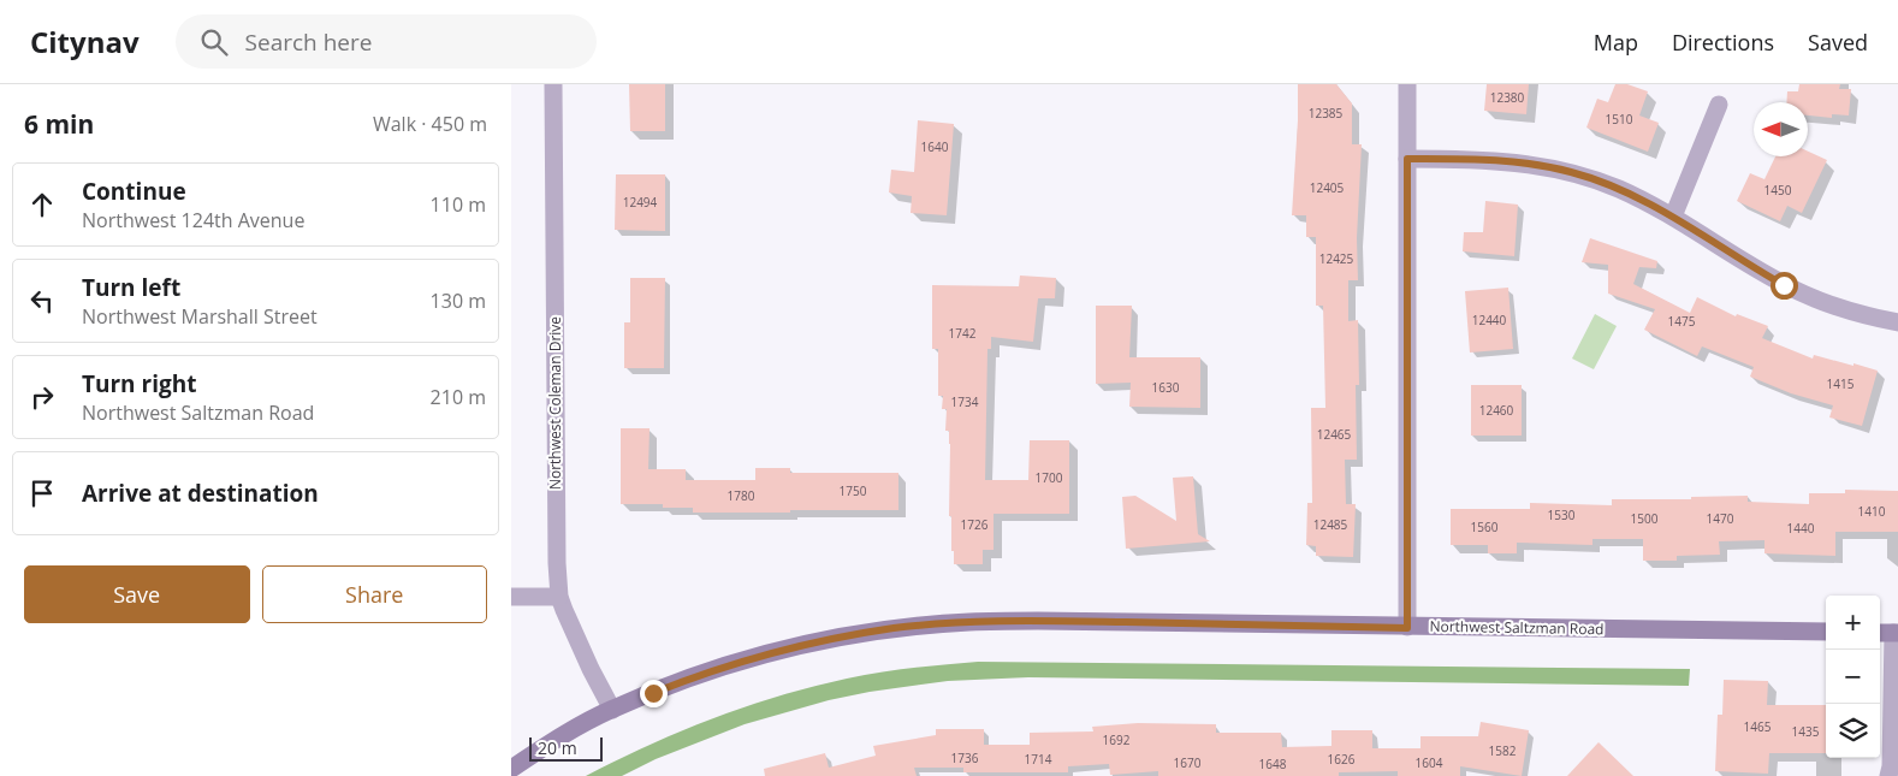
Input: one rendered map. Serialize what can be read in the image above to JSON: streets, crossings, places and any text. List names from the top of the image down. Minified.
{"streets":{"main road":["Northwest Saltzman Road"],"street":["Northwest Coleman Drive"]},"crossings":[["Northwest Coleman Drive","Northwest Saltzman Road"]],"house_numbers":["12380","12385","1510","1640","12405","1450","12494","12425","12440","1475","1742","1415","1630","1734","12460","12465","1700","1750","1780","1410","1530","1500","1470","1726","12485","1560","1440","1465","1435","1692","1582","1736","1714","1626","1670","1604","1648"],"scale_bar":"20 m","north":"left","page":{"header":"Citynav","search":"Search here","nav":["Map","Directions","Saved"],"heading":["6 min","Walk · 450 m"],"list":[["Continue","Northwest 124th Avenue","110 m"],["Turn left","Northwest Marshall Street","130 m"],["Turn right","Northwest Saltzman Road","210 m"],"Arrive at destination"],"buttons":["Save","Share"],"map_buttons":["+","−"],"scale":"20 m"}}
